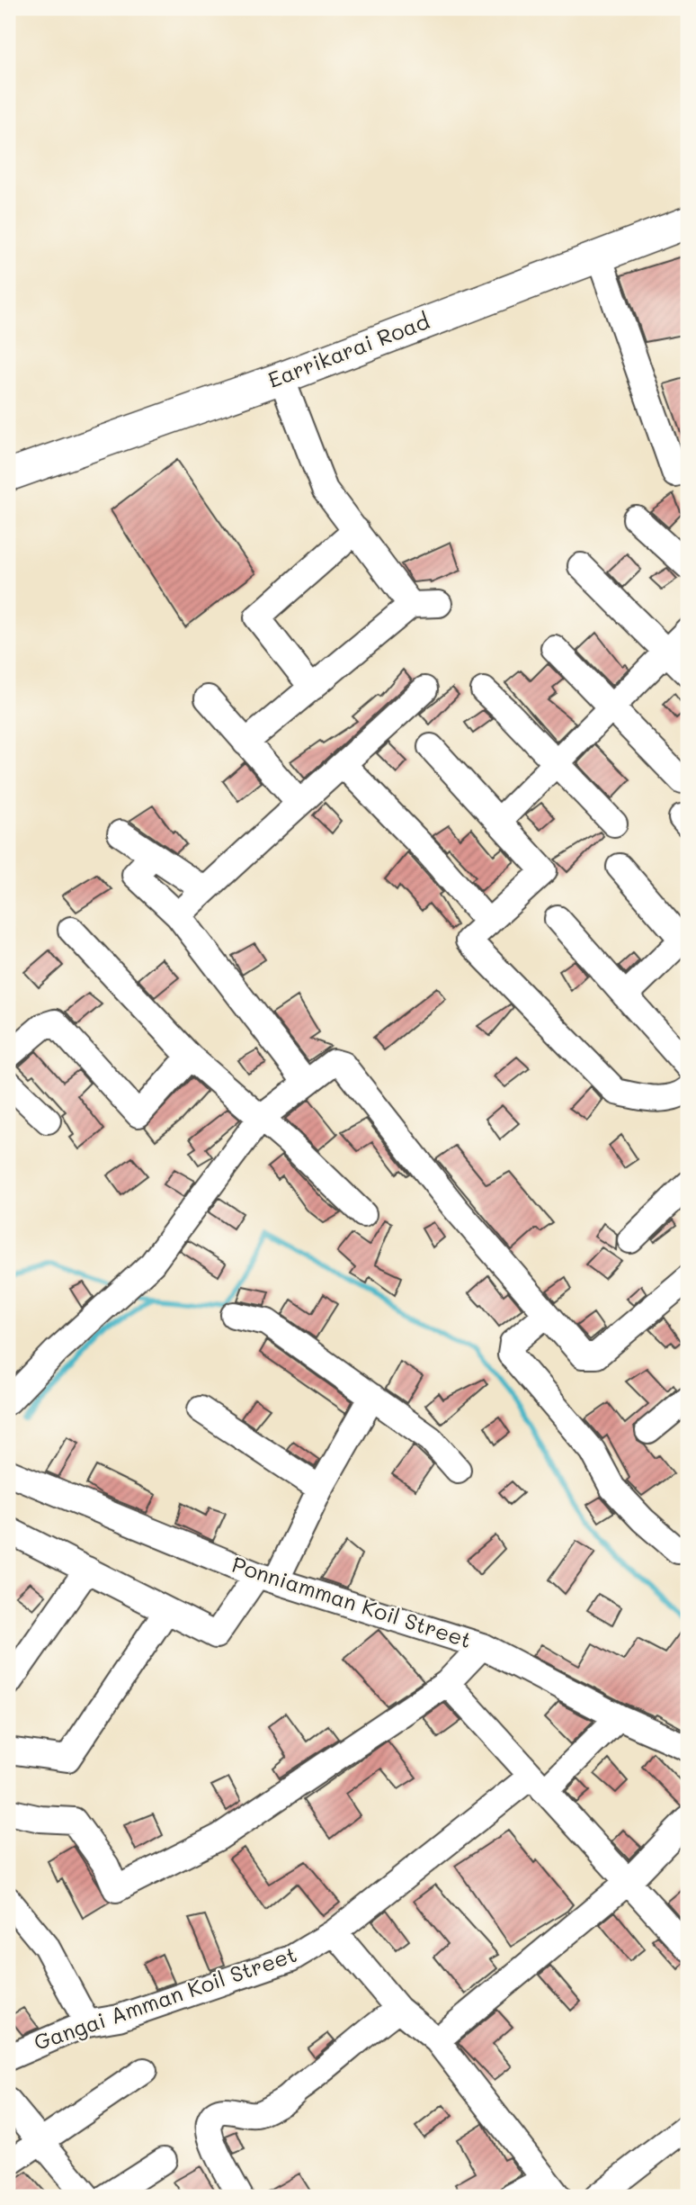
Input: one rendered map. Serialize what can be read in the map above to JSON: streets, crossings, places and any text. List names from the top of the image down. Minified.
{"streets":{"main road":["Earrikarai Road"],"street":["Ponniamman Koil Street","Gangai Amman Koil Street"]},"crossings":[["Ponniamman Koil Street","Gangai Amman Koil Street"]]}
